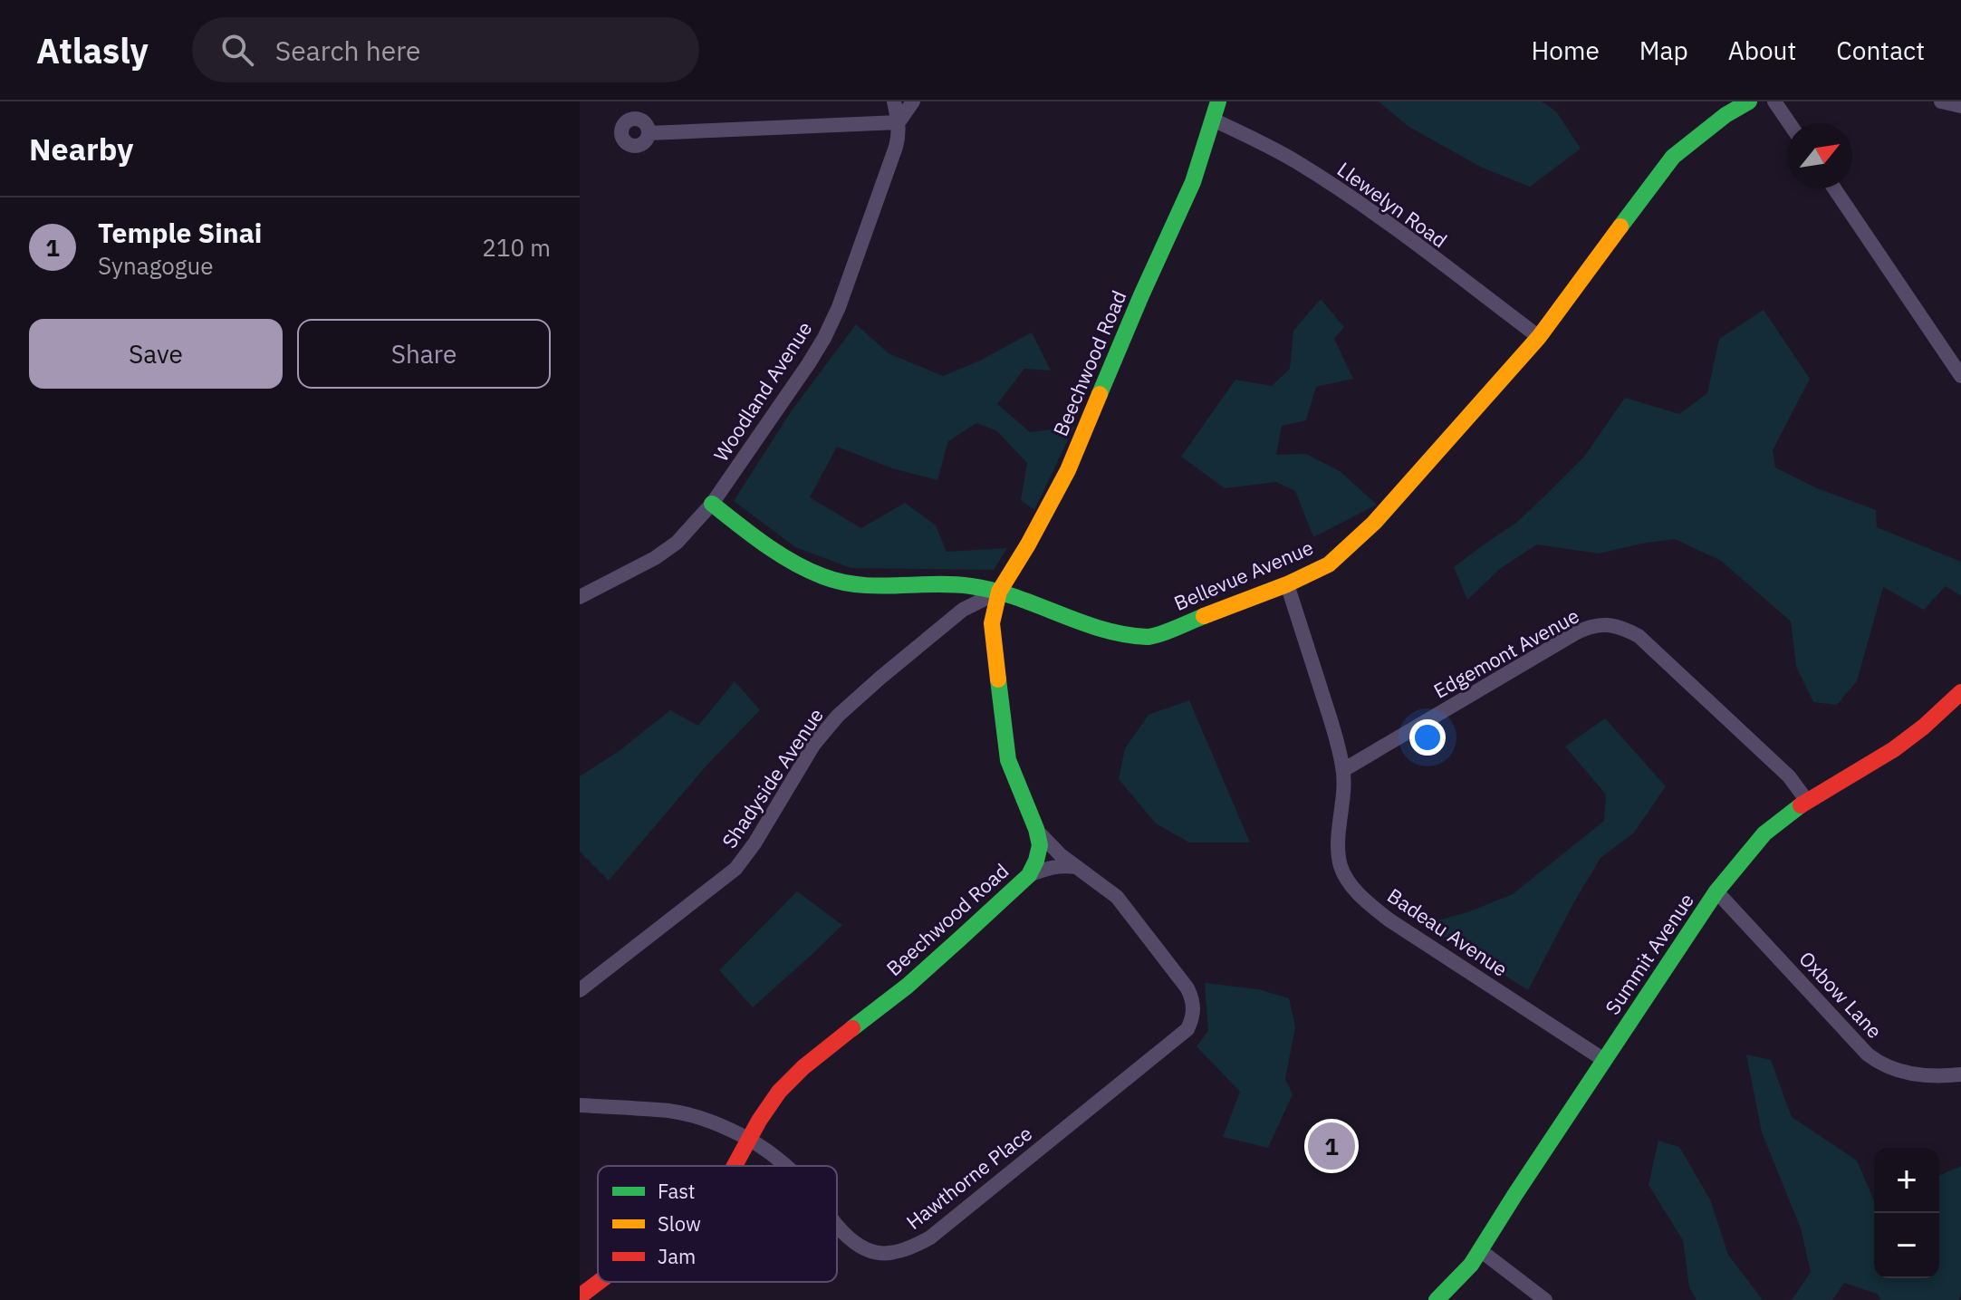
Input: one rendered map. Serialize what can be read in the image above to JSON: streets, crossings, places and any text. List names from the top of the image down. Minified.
{"streets":{"street":["Llewelyn Road","Beechwood Road","Woodland Avenue","Bellevue Avenue","Edgemont Avenue","Shadyside Avenue","Badeau Avenue","Summit Avenue","Oxbow Lane","Hawthorne Place"]},"crossings":[["Llewelyn Road","Beechwood Road"],["Llewelyn Road","Bellevue Avenue"],["Beechwood Road","Bellevue Avenue"],["Beechwood Road","Shadyside Avenue"],["Beechwood Road","Hawthorne Place"],["Woodland Avenue","Bellevue Avenue"],["Bellevue Avenue","Shadyside Avenue"],["Bellevue Avenue","Badeau Avenue"],["Edgemont Avenue","Badeau Avenue"],["Edgemont Avenue","Summit Avenue"],["Badeau Avenue","Summit Avenue"],["Summit Avenue","Oxbow Lane"]],"legend":["Fast","Slow","Jam"],"north":"top right","page":{"header":"Atlasly","search":"Search here","nav":["Home","Map","About","Contact"],"heading":"Nearby","list":[{"mark":"1","name":"Temple Sinai","note":"Synagogue","value":"210 m"}],"buttons":["Save","Share"],"pins":"1","map_buttons":["+","−"]}}
